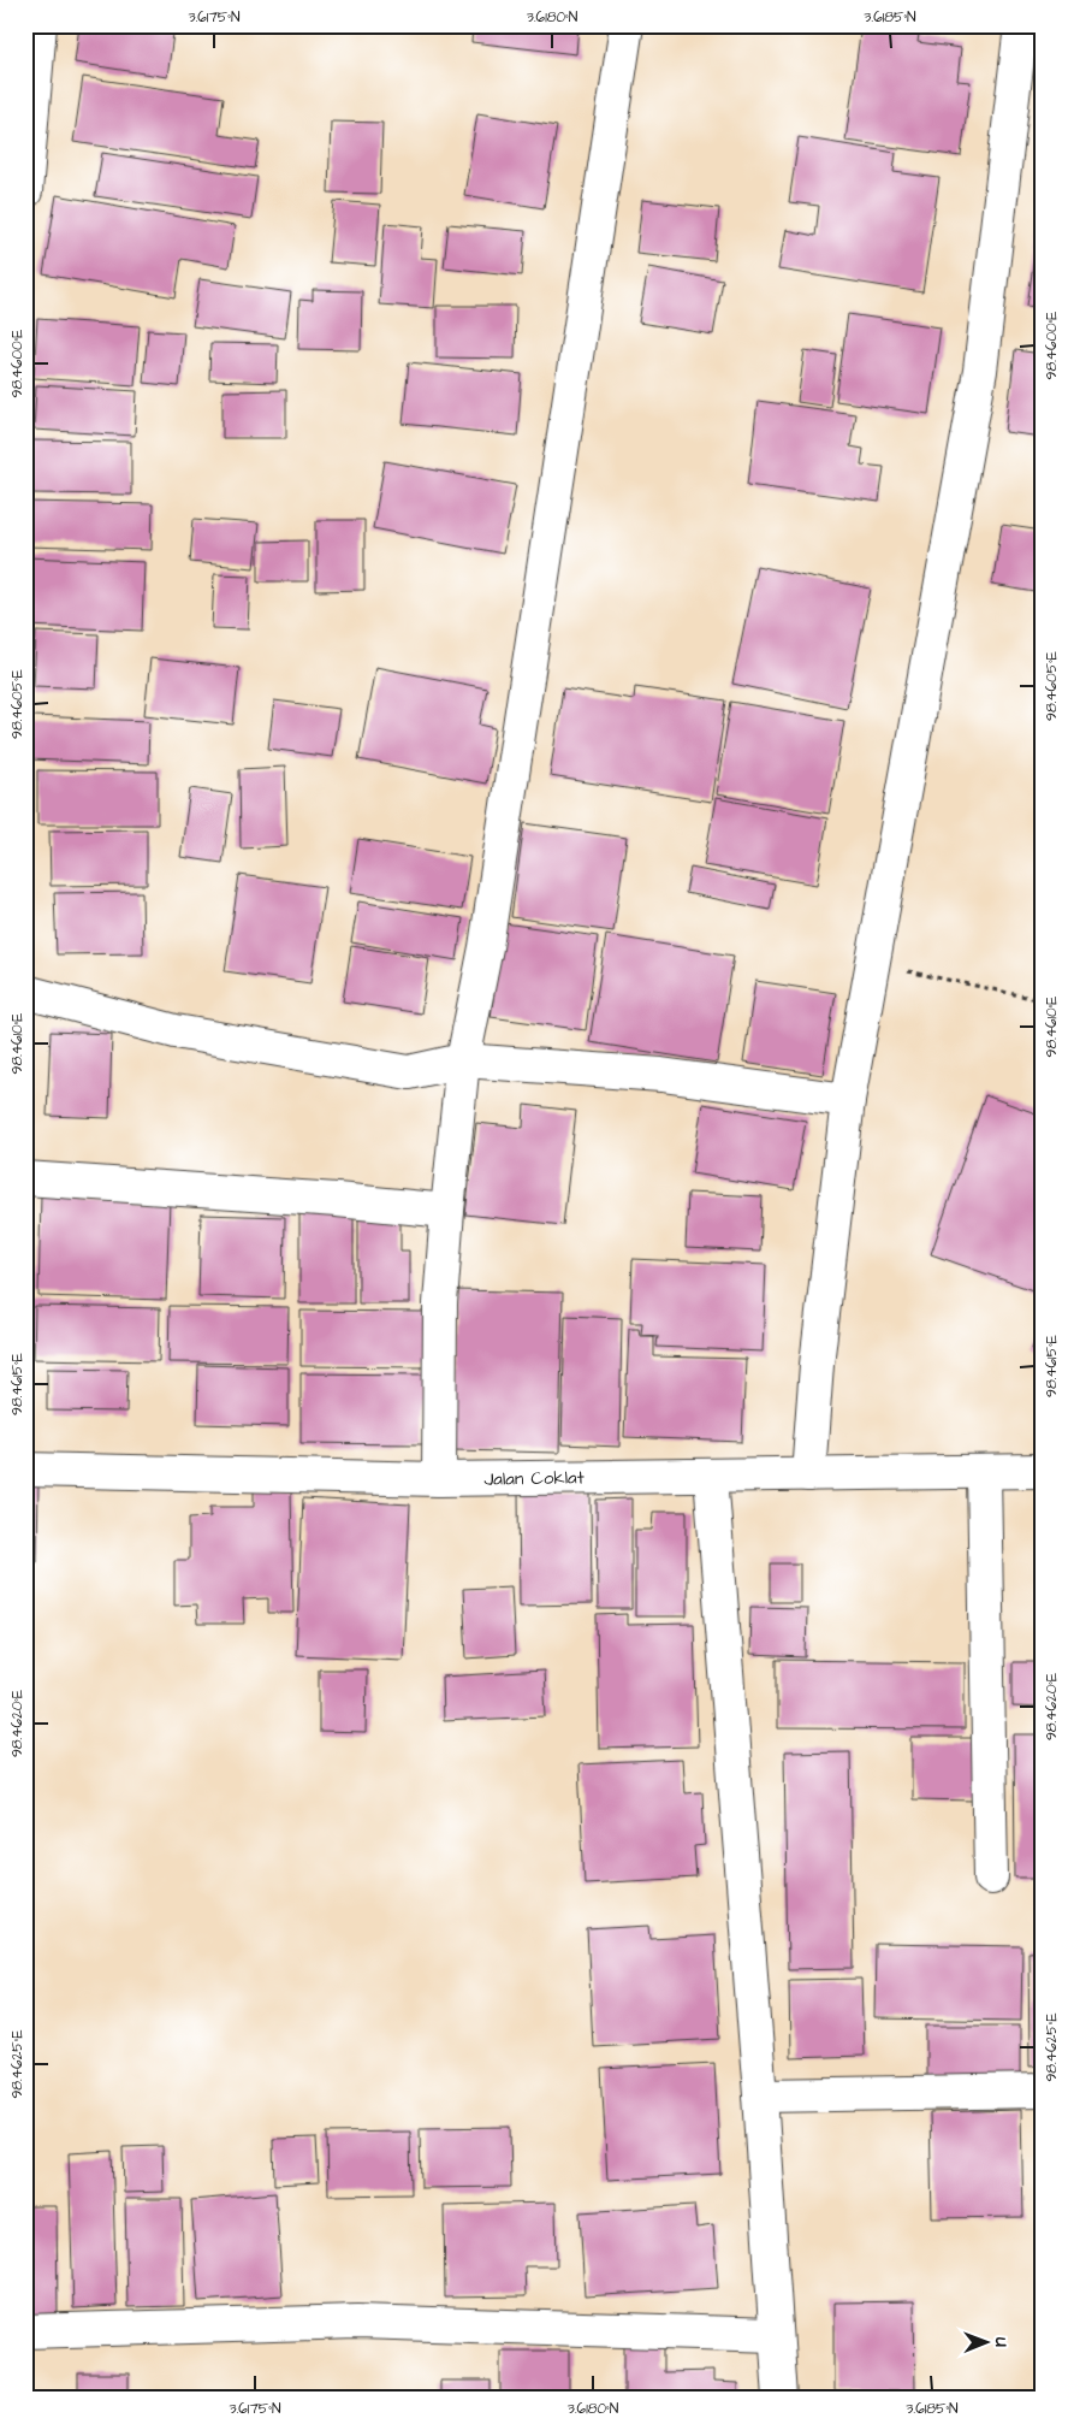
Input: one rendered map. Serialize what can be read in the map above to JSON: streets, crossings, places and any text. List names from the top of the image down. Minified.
{"streets":{"street":["Jalan Coklat"]},"north":"right","coordinates":["3.6175°N","3.6180°N","3.6185°N","98.4600°E","98.4605°E","98.4610°E","98.4615°E","98.4620°E","98.4625°E"]}
